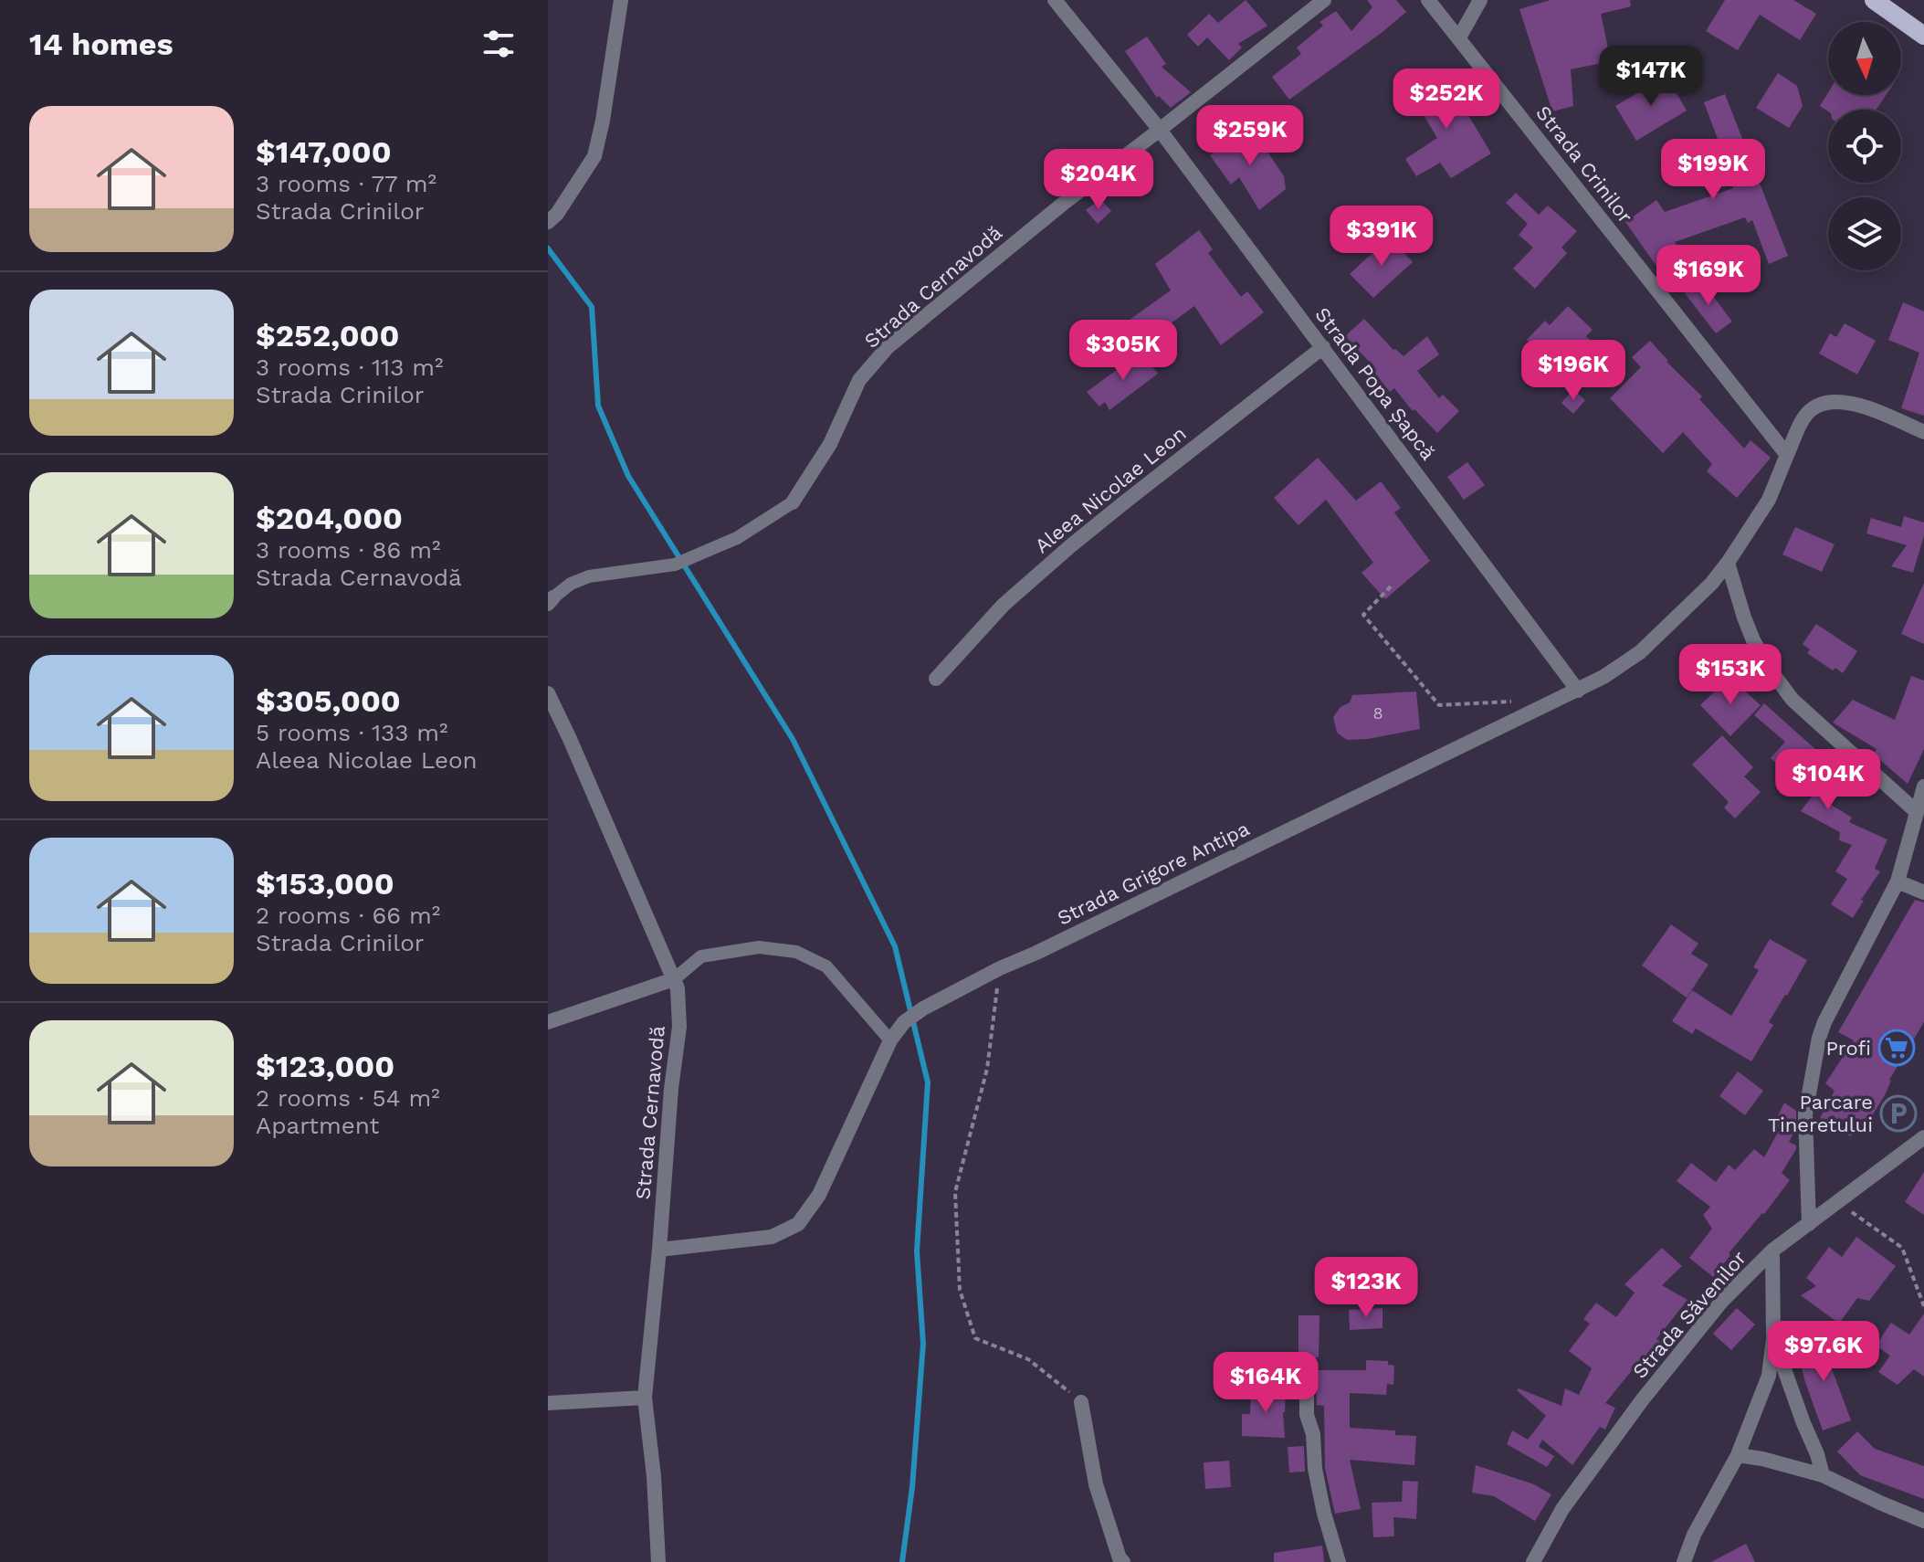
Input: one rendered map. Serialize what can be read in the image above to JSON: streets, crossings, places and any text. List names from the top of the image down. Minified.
{"streets":{"street":["Strada Crinilor","Strada Cernavodă","Strada Popa Șapcă","Aleea Nicolae Leon","Strada Grigore Antipa","Strada Săvenilor"]},"crossings":[["Strada Cernavodă","Strada Popa Șapcă"],["Strada Cernavodă","Strada Grigore Antipa"],["Strada Popa Șapcă","Aleea Nicolae Leon"],["Strada Popa Șapcă","Strada Grigore Antipa"]],"places":{"supermarket":["Profi"],"parking":["Parcare Tineretului"]},"house_numbers":["8"],"north":"bottom","page":{"heading":"14 homes","price":["$147K","$252K","$259K","$199K","$204K","$391K","$169K","$305K","$196K","$153K","$104K","$123K","$97.6K","$164K"],"list":[{"name":"$147,000","note":"3 rooms · 77 m² · Strada Crinilor"},{"name":"$252,000","note":"3 rooms · 113 m² · Strada Crinilor"},{"name":"$204,000","note":"3 rooms · 86 m² · Strada Cernavodă"},{"name":"$305,000","note":"5 rooms · 133 m² · Aleea Nicolae Leon"},{"name":"$153,000","note":"2 rooms · 66 m² · Strada Crinilor"},{"name":"$123,000","note":"2 rooms · 54 m² · Apartment"}]}}
